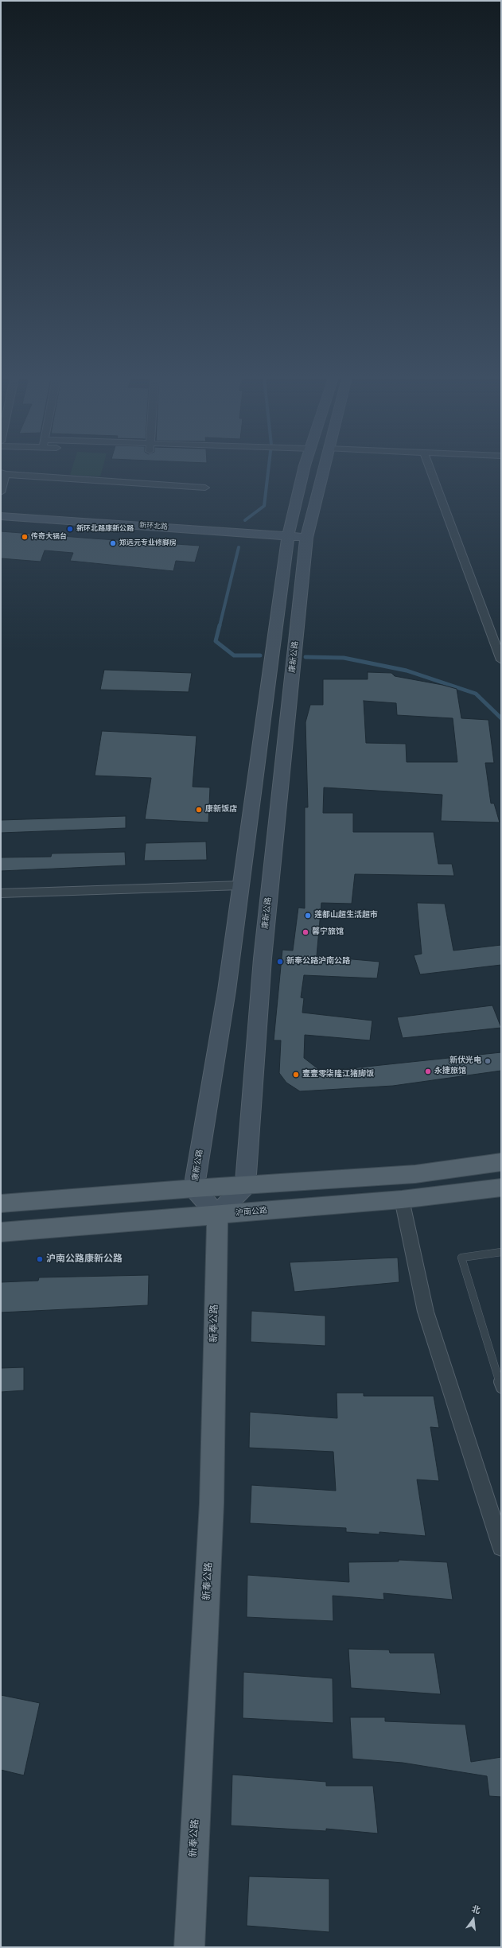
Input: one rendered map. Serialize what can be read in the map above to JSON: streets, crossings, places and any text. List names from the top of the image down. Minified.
{"streets":{"main road":["新环北路","康新公路","沪南公路","新奉公路"]},"crossings":[["新环北路","康新公路"],["康新公路","沪南公路"],["康新公路","新奉公路"],["沪南公路","新奉公路"]],"places":["新环北路康新公路","传奇大锅台","郑远元专业修脚房","康新饭店","莲都山超生活超市","馨宁旅馆","新奉公路沪南公路","新伏光电","永捷旅馆","壹壹零柒隆江猪脚饭","沪南公路康新公路"],"north":"top"}
